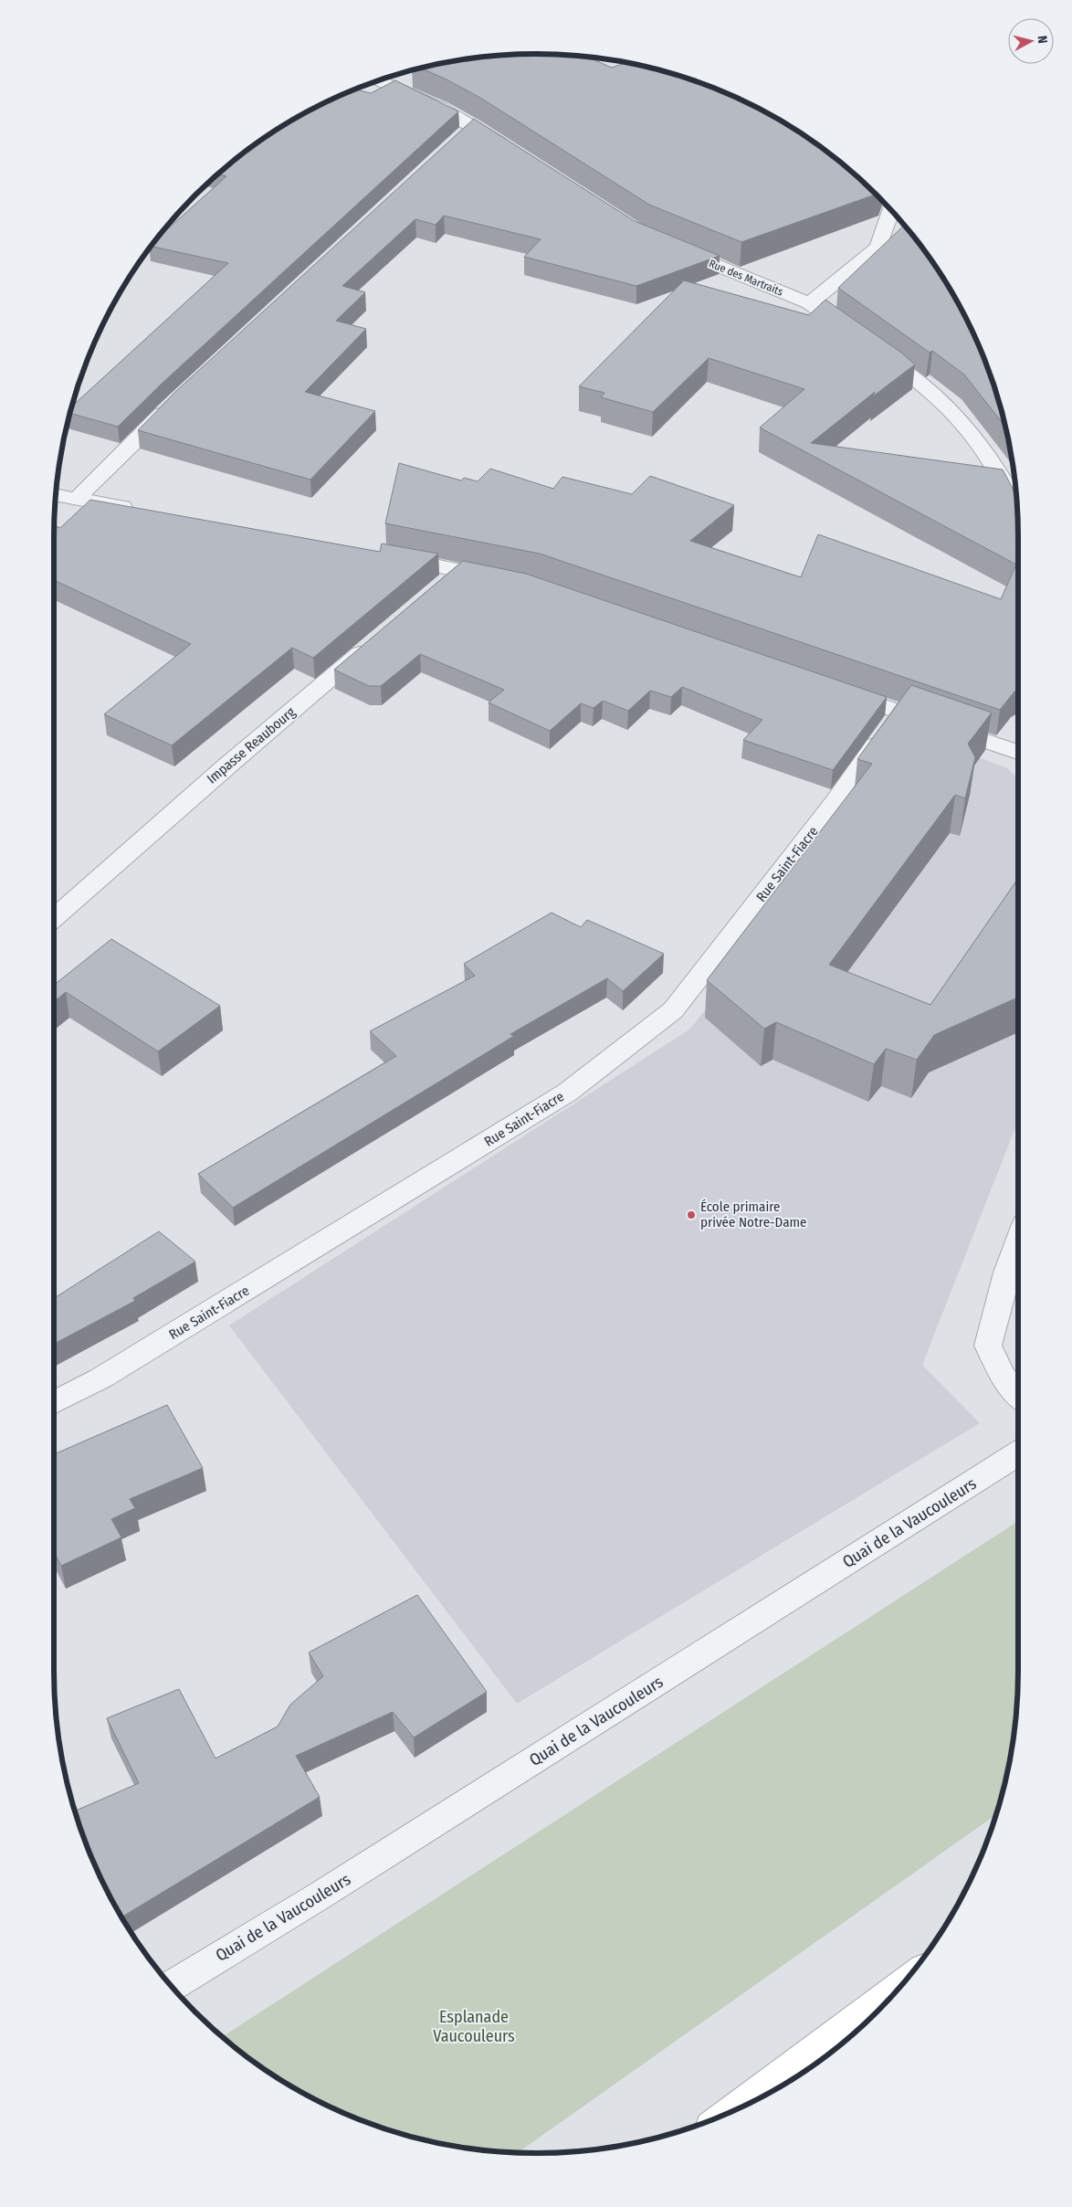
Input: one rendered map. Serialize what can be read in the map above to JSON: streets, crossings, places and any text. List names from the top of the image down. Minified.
{"streets":{"street":["Rue des Martraits","Impasse Reaubourg","Rue Saint-Fiacre","Quai de la Vaucouleurs"]},"parks":["Esplanade Vaucouleurs"],"places":["École primaire privée Notre-Dame"],"north":"right"}
